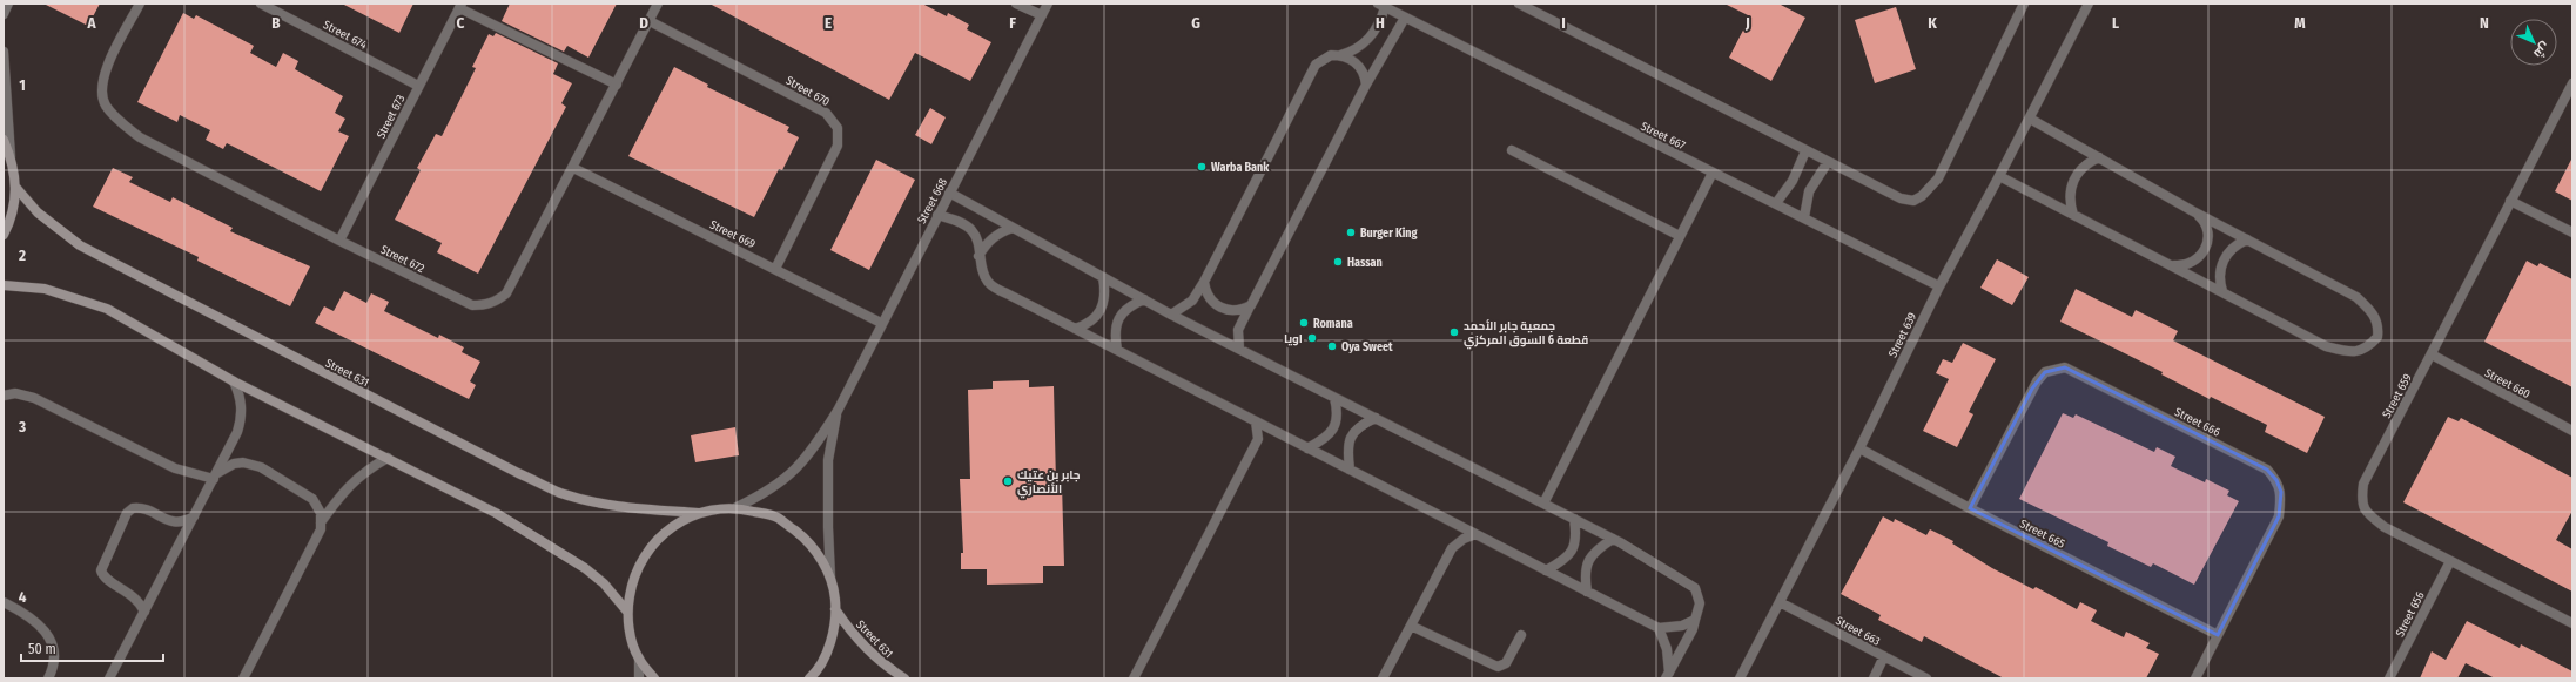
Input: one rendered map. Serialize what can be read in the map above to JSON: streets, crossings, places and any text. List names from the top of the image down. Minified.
{"streets":{"main road":["Street 631"],"street":["Street 674","Street 670","Street 673","Street 667","Street 668","Street 669","Street 672","Street 639","Street 660","Street 659","Street 666","Street 665","Street 656","Street 663"]},"crossings":[["Street 674","Street 673"],["Street 670","Street 669"],["Street 670","Street 672"],["Street 673","Street 672"],["Street 667","Street 639"],["Street 668","Street 669"],["Street 669","Street 672"],["Street 639","Street 665"],["Street 639","Street 663"],["Street 660","Street 659"],["Street 659","Street 656"],["Street 666","Street 665"]],"places":["Warba Bank","Burger King","Hassan","Romana","جمعية جابر الأحمد قطعة 6 السوق المركزي","اويا","Oya Sweet","جابر بن عتيك الأنصاري"],"scale_bar":"50 m","north":"bottom right","grid":{"columns":["A","B","C","D","E","F","G","H","I","J","K","L","M","N"],"rows":["1","2","3","4"]}}
